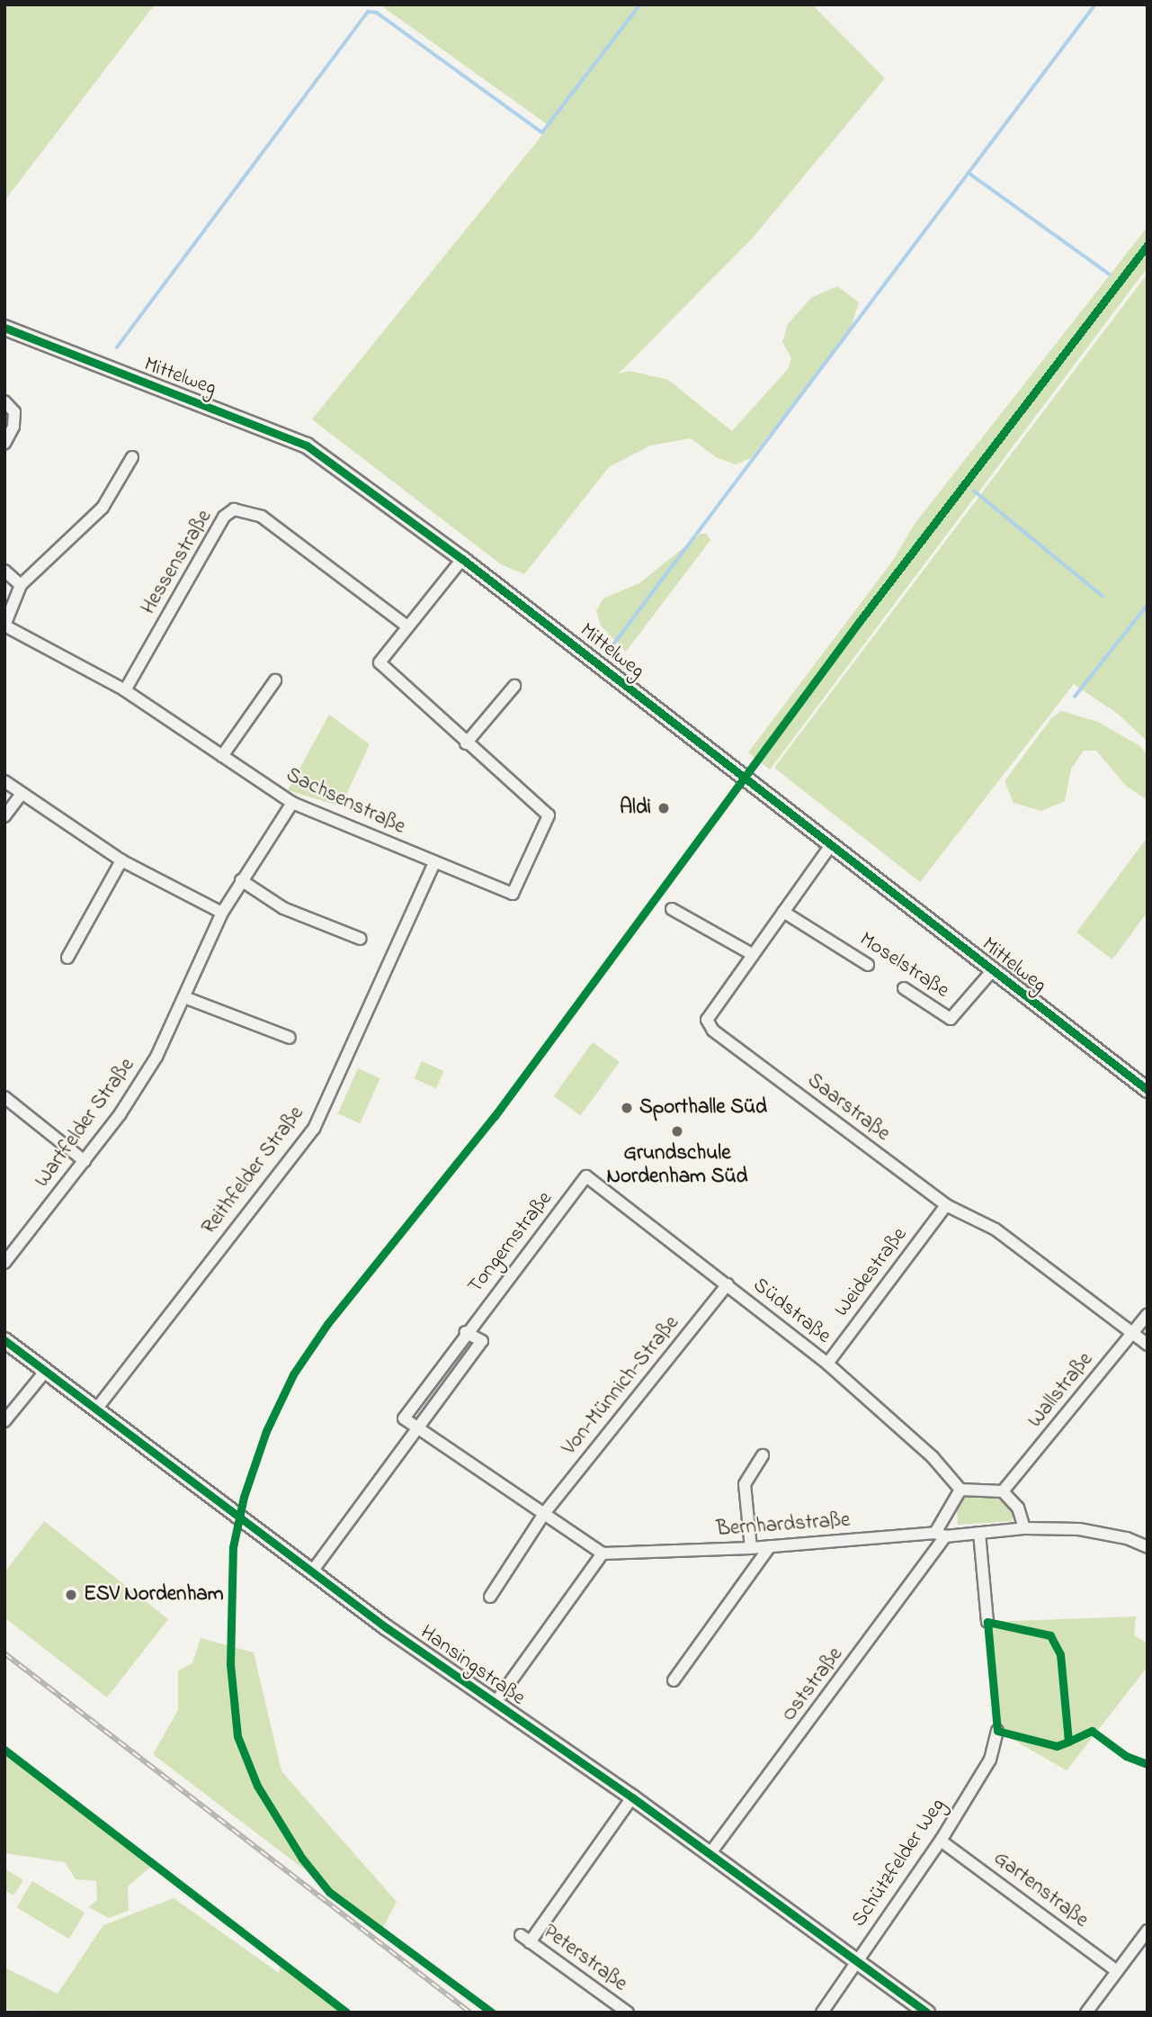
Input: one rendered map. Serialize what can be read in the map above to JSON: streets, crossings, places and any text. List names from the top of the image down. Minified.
{"streets":{"street":["Mittelweg","Hessenstraße","Sachsenstraße","Moselstraße","Saarstraße","Wartfelder Straße","Reithfelder Straße","Tongernstraße","Weidestraße","Südstraße","Von-Münnich-Straße","Wallstraße","Bernhardstraße","Hansingstraße","Oststraße","Schützfelder Weg","Gartenstraße","Peterstraße"]},"crossings":[["Mittelweg","Sachsenstraße"],["Mittelweg","Moselstraße"],["Mittelweg","Saarstraße"],["Hessenstraße","Sachsenstraße"],["Sachsenstraße","Wartfelder Straße"],["Sachsenstraße","Reithfelder Straße"],["Moselstraße","Saarstraße"],["Saarstraße","Weidestraße"],["Saarstraße","Wallstraße"],["Reithfelder Straße","Hansingstraße"],["Tongernstraße","Südstraße"],["Weidestraße","Südstraße"],["Südstraße","Von-Münnich-Straße"],["Südstraße","Oststraße"],["Bernhardstraße","Oststraße"],["Hansingstraße","Oststraße"],["Hansingstraße","Schützfelder Weg"],["Hansingstraße","Peterstraße"],["Schützfelder Weg","Gartenstraße"]],"places":["Aldi","Sporthalle Süd","Grundschule Nordenham Süd","ESV Nordenham"]}
